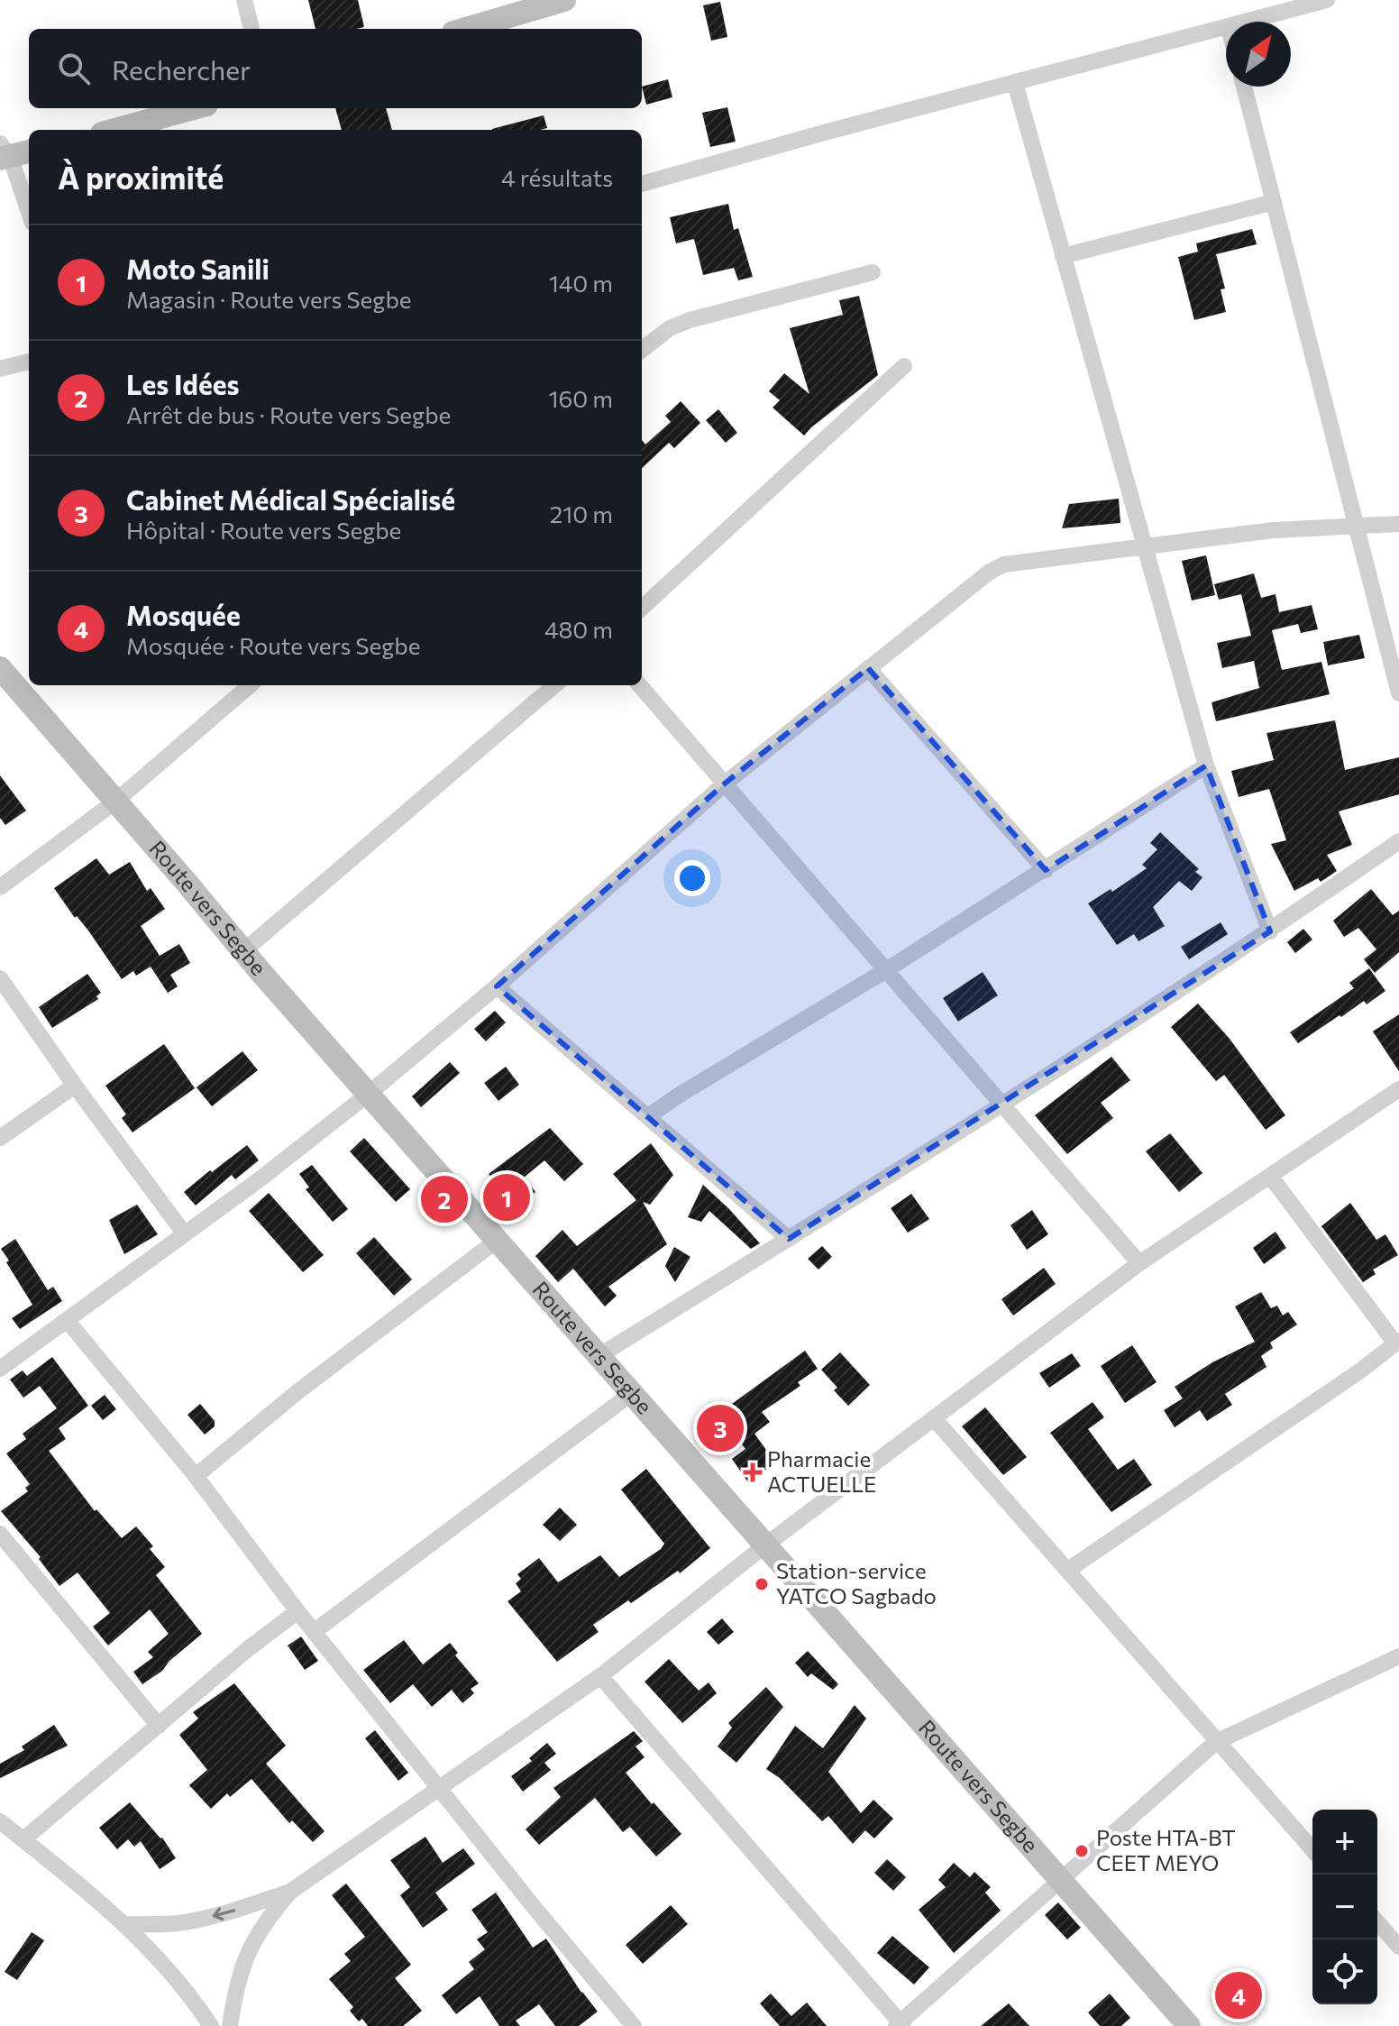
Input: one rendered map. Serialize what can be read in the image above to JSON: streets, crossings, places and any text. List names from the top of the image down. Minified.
{"streets":{"main road":["Route vers Segbe"]},"places":{"health":["Pharmacie ACTUELLE"],"other":["Station-service YATCO Sagbado","Poste HTA-BT CEET MEYO"]},"north":"top right","page":{"search":"Rechercher","heading":["À proximité","4 résultats"],"list":[{"mark":"1","name":"Moto Sanili","note":"Magasin · Route vers Segbe","value":"140 m"},{"mark":"2","name":"Les Idées","note":"Arrêt de bus · Route vers Segbe","value":"160 m"},{"mark":"3","name":"Cabinet Médical Spécialisé","note":"Hôpital · Route vers Segbe","value":"210 m"},{"mark":"4","name":"Mosquée","note":"Mosquée · Route vers Segbe","value":"480 m"}],"pins":["1","2","3","4"],"map_buttons":["+","−"]}}
